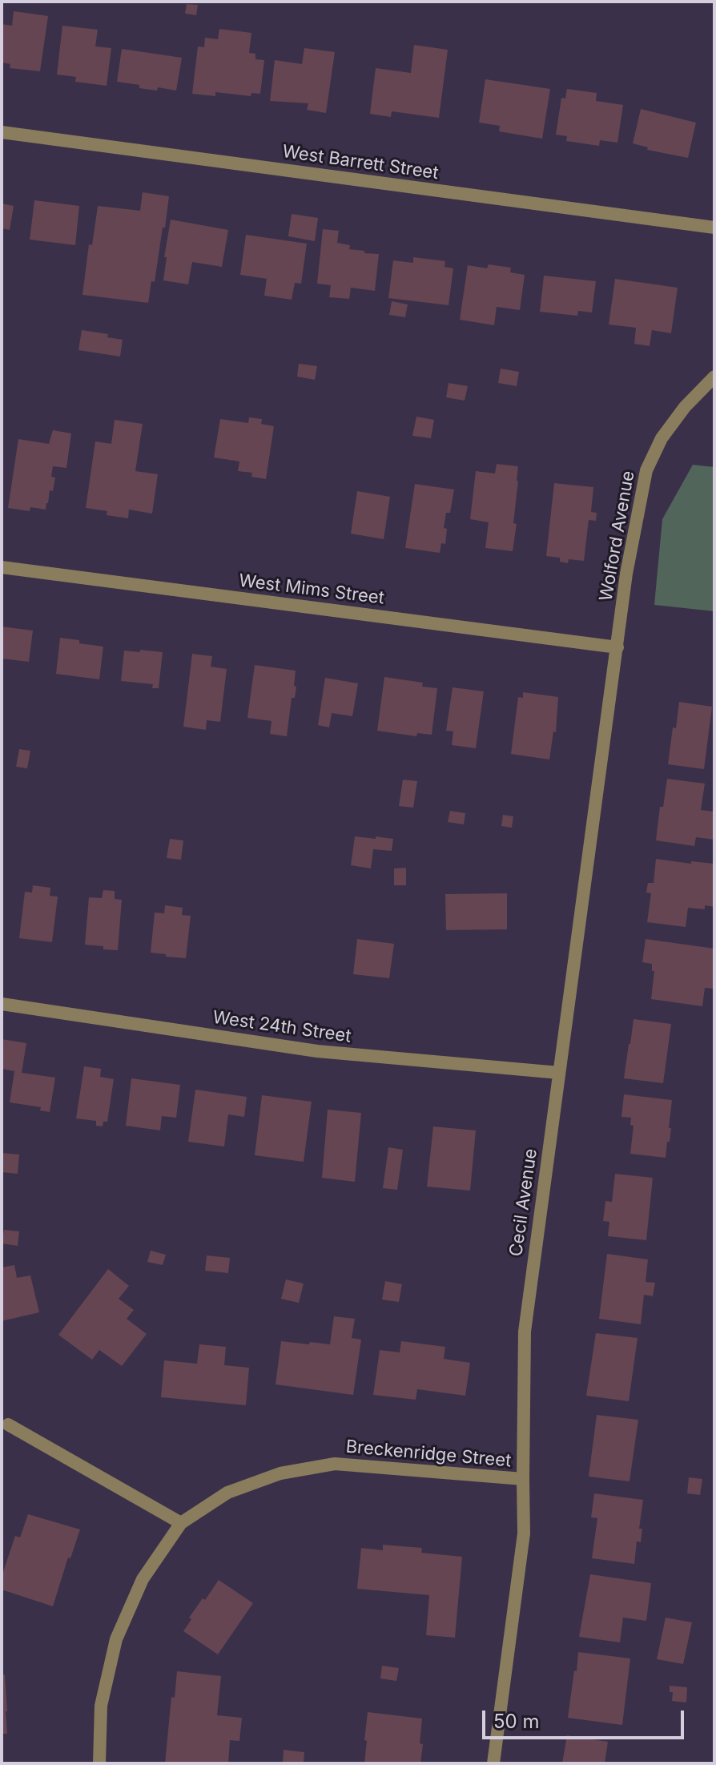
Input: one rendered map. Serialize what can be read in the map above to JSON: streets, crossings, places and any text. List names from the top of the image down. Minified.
{"streets":{"street":["West Barrett Street","Wolford Avenue","West Mims Street","West 24th Street","Cecil Avenue","Breckenridge Street"]},"crossings":[["Wolford Avenue","West Mims Street"],["Wolford Avenue","Cecil Avenue"],["West Mims Street","Cecil Avenue"],["West 24th Street","Cecil Avenue"],["Cecil Avenue","Breckenridge Street"]],"scale_bar":"50 m"}
